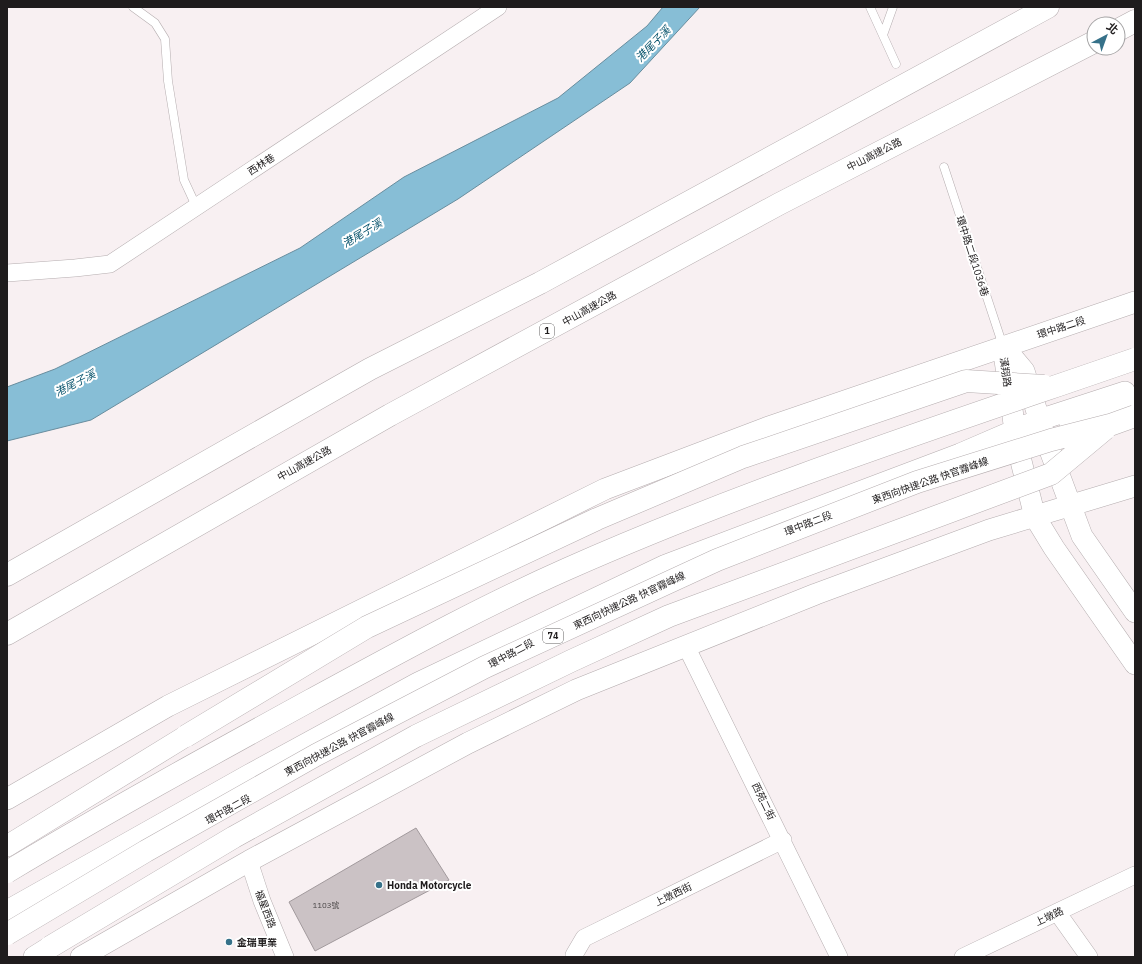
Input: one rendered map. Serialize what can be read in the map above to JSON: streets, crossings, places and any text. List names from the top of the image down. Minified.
{"streets":{"highway":["中山高速公路","1","東西向快速公路 快官霧峰線","74"],"street":["西林巷","環中路二段","漢翔路","西苑二街","上墩西街","福星西路","上墩路"],"lane":["環中路二段1036巷"]},"crossings":[["環中路二段1036巷","環中路二段"],["環中路二段1036巷","漢翔路"],["環中路二段","漢翔路"],["環中路二段","東西向快速公路 快官霧峰線"],["西苑二街","上墩西街"]],"water":["港尾子溪"],"places":["Honda Motorcycle","金瑞車業"],"house_numbers":["1103號"],"north":"top right"}
